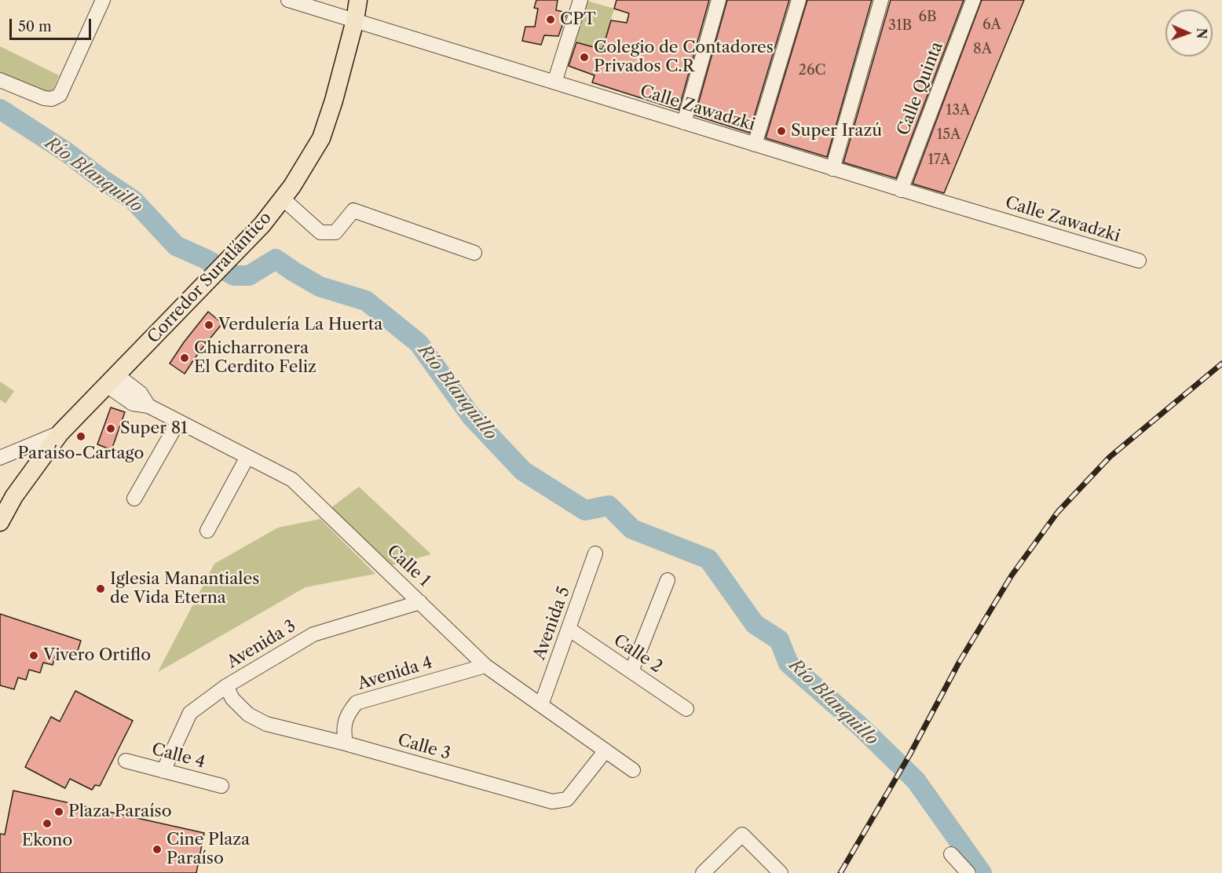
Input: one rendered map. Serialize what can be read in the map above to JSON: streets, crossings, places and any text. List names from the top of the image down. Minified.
{"streets":{"main road":["Corredor Suratlántico"],"street":["Calle Quinta","Calle Zawadzki","Calle 1","Avenida 5","Avenida 3","Calle 2","Avenida 4","Calle 3","Calle 4"]},"crossings":[["Calle Quinta","Calle Zawadzki"],["Calle Zawadzki","Corredor Suratlántico"],["Corredor Suratlántico","Calle 1"],["Calle 1","Avenida 5"],["Calle 1","Avenida 3"],["Calle 1","Avenida 4"],["Calle 1","Calle 3"],["Avenida 5","Calle 2"],["Avenida 3","Calle 3"],["Avenida 3","Calle 4"],["Avenida 4","Calle 3"]],"water":["Río Blanquillo"],"places":["CPT","Colegio de Contadores Privados C.R","Super Irazú","Verdulería La Huerta","Chicharronera El Cerdito Feliz","Super 81","Paraíso-Cartago","Iglesia Manantiales de Vida Eterna","Vivero Ortiflo","Plaza Paraíso","Ekono","Cine Plaza Paraíso"],"house_numbers":["6B","6A","31B","8A","26C","13A","15A","17A"],"scale_bar":"50 m","north":"right"}
